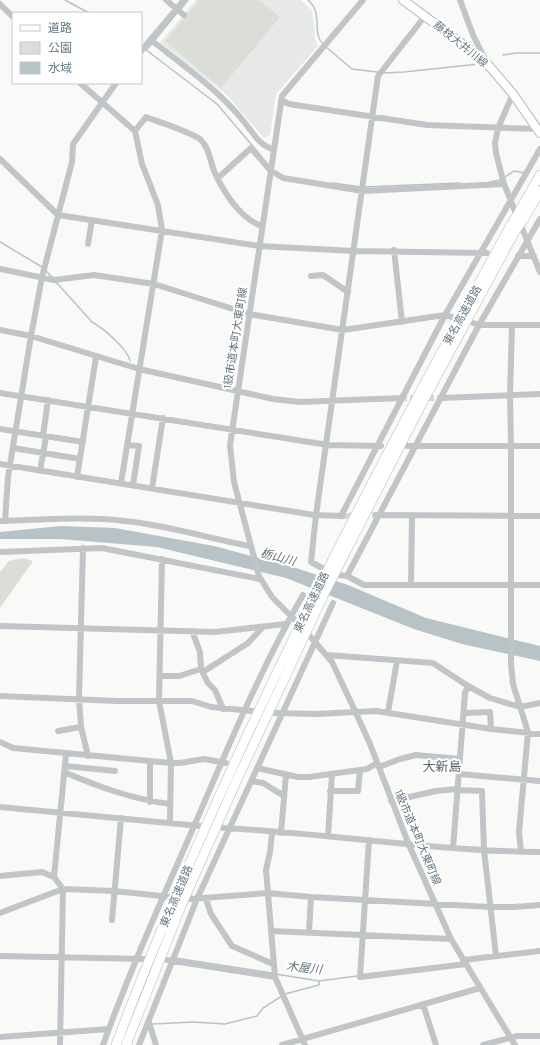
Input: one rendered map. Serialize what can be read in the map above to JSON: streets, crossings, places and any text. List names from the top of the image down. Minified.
{"streets":{"highway":["東名高速道路"],"main road":["藤枝大井川線"],"street":["1級市道本町大東町線"]},"districts":["大新島"],"water":["栃山川","木屋川"],"legend":["道路","公園","水域"]}
